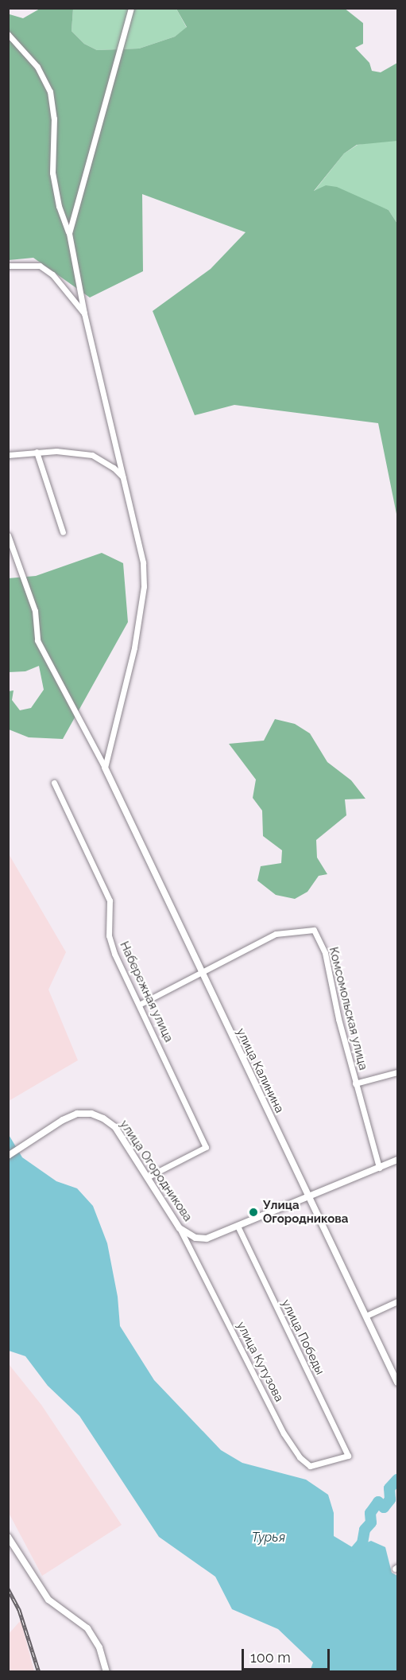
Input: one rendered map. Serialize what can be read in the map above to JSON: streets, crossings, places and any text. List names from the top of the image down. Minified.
{"streets":{"street":["Набережная улица","Комсомольская улица","улица Калинина","улица Огородникова","улица Победы","улица Кутузова"]},"crossings":[["Набережная улица","Комсомольская улица"],["Набережная улица","улица Огородникова"],["Комсомольская улица","улица Калинина"],["Комсомольская улица","улица Огородникова"],["улица Калинина","улица Огородникова"],["улица Огородникова","улица Победы"],["улица Огородникова","улица Кутузова"],["улица Победы","улица Кутузова"]],"water":["Турья"],"places":["Улица Огородникова"],"scale_bar":"100 m"}
